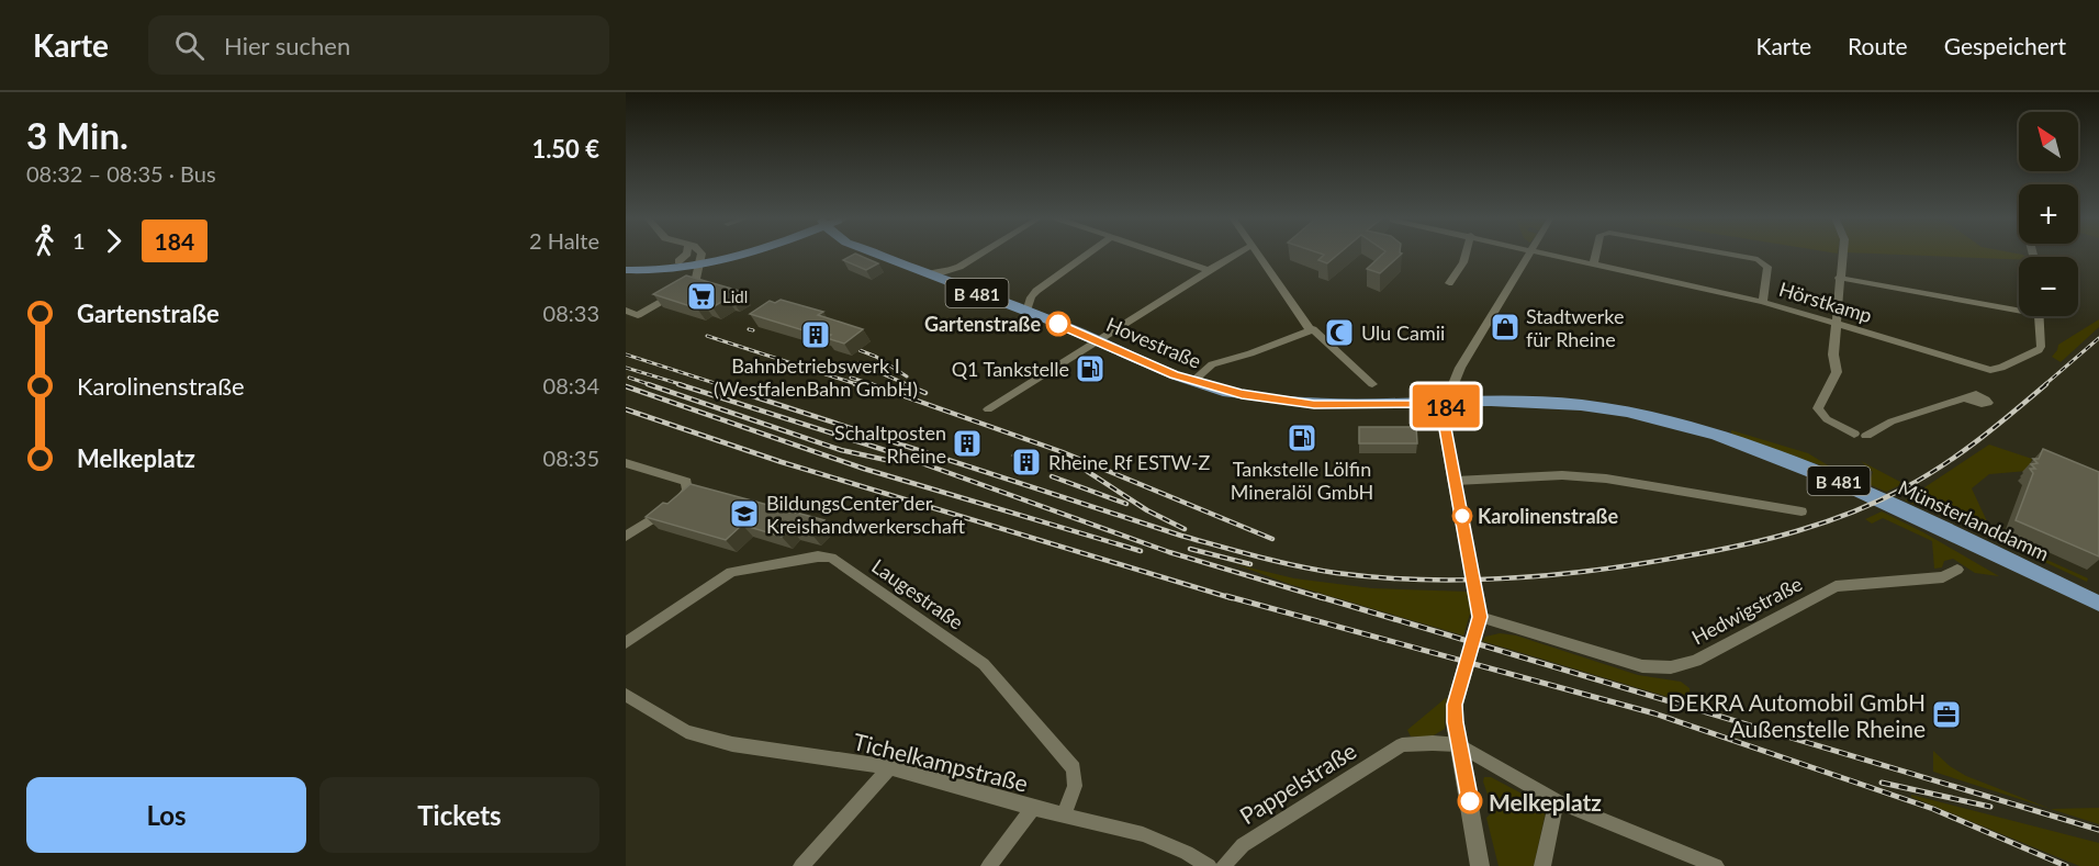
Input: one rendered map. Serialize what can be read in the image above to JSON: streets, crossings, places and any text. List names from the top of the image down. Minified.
{"streets":{"main road":["B 481","Hovestraße","Münsterlanddamm"],"street":["Hörstkamp","Laugestraße","Hedwigstraße","Tichelkampstraße","Pappelstraße"]},"crossings":[["Hovestraße","Münsterlanddamm"],["Laugestraße","Tichelkampstraße"]],"places":{"supermarket":["Lidl"],"other":["Gartenstraße","Karolinenstraße","Melkeplatz"],"shop":["Stadtwerke für Rheine"],"mosque":["Ulu Camii"],"building":["Bahnbetriebswerk I (WestfalenBahn GmbH)","Schaltposten Rheine","Rheine Rf ESTW-Z"],"fuel station":["Q1 Tankstelle","Tankstelle Lölfin Mineralöl GmbH"],"school or university":["BildungsCenter der Kreishandwerkerschaft"],"office":["DEKRA Automobil GmbH Außenstelle Rheine"]},"lines":["bus line 184"],"north":"top left","page":{"header":"Karte","search":"Hier suchen","nav":["Karte","Route","Gespeichert"],"heading":["3 Min.","08:32 – 08:35 · Bus","1.50 €"],"on_map":"184","map_buttons":["+","−"],"legs":["1","184","2 Halte"],"list":[{"name":"Gartenstraße","value":"08:33"},{"name":"Karolinenstraße","value":"08:34"},{"name":"Melkeplatz","value":"08:35"}],"buttons":["Los","Tickets"]}}
